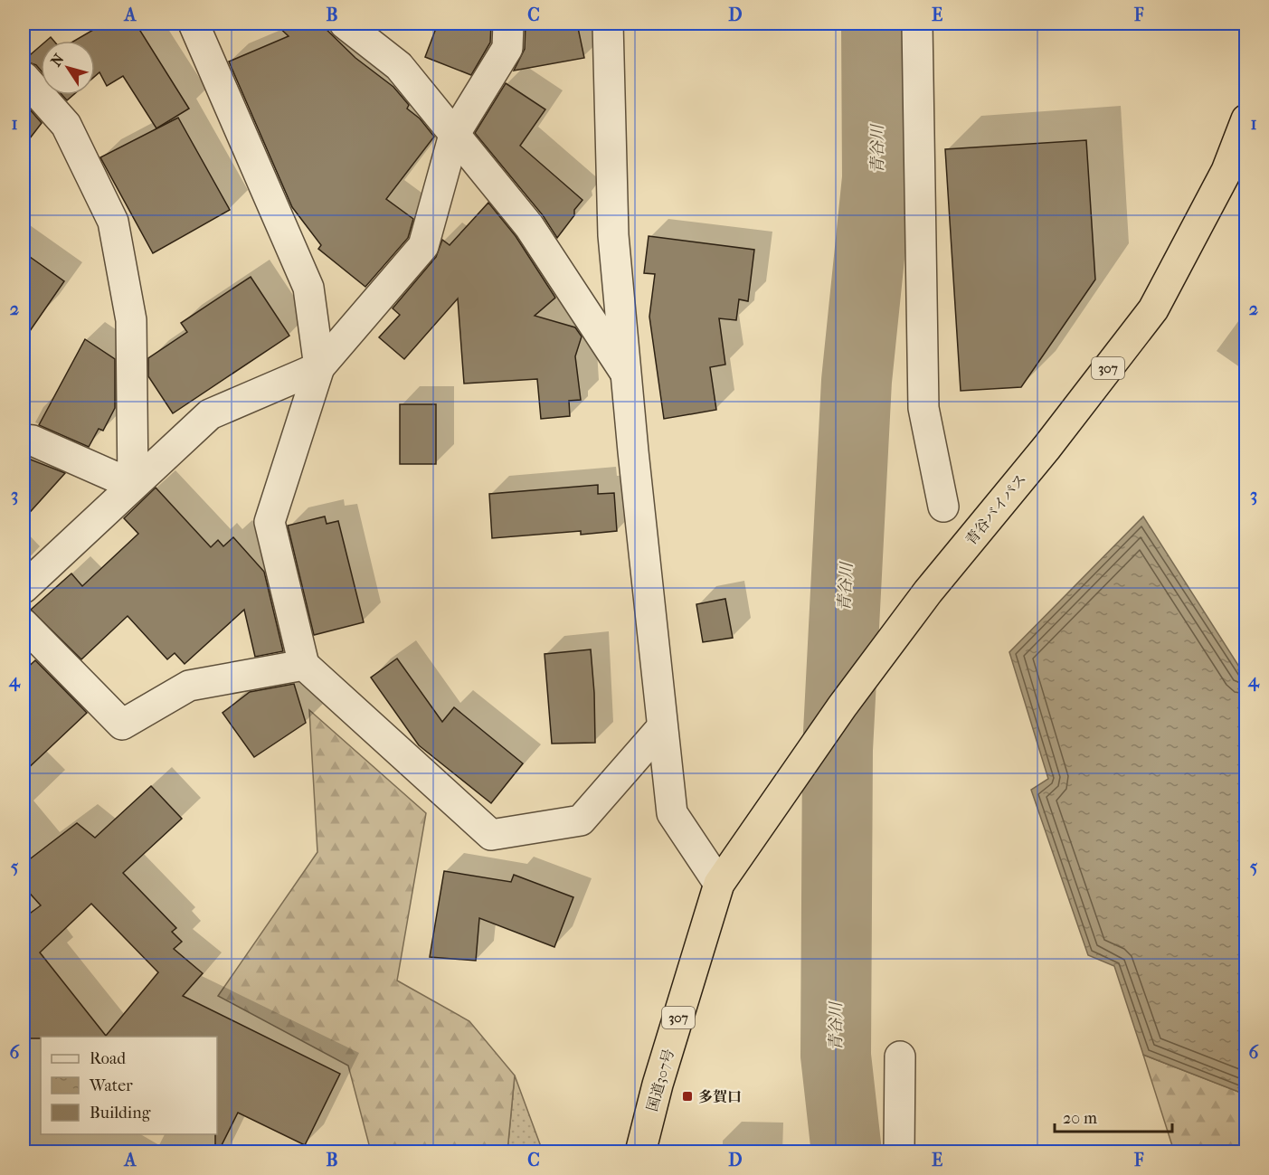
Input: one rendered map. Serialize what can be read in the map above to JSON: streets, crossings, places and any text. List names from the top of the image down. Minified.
{"streets":{"highway":["307","青谷バイパス","国道307号"]},"crossings":[["青谷バイパス","国道307号"]],"water":["青谷川"],"places":{"transit":["多賀口"]},"legend":["Road","Water","Building"],"scale_bar":"20 m","north":"top left","grid":{"columns":["A","B","C","D","E","F"],"rows":["1","2","3","4","5","6"]}}
